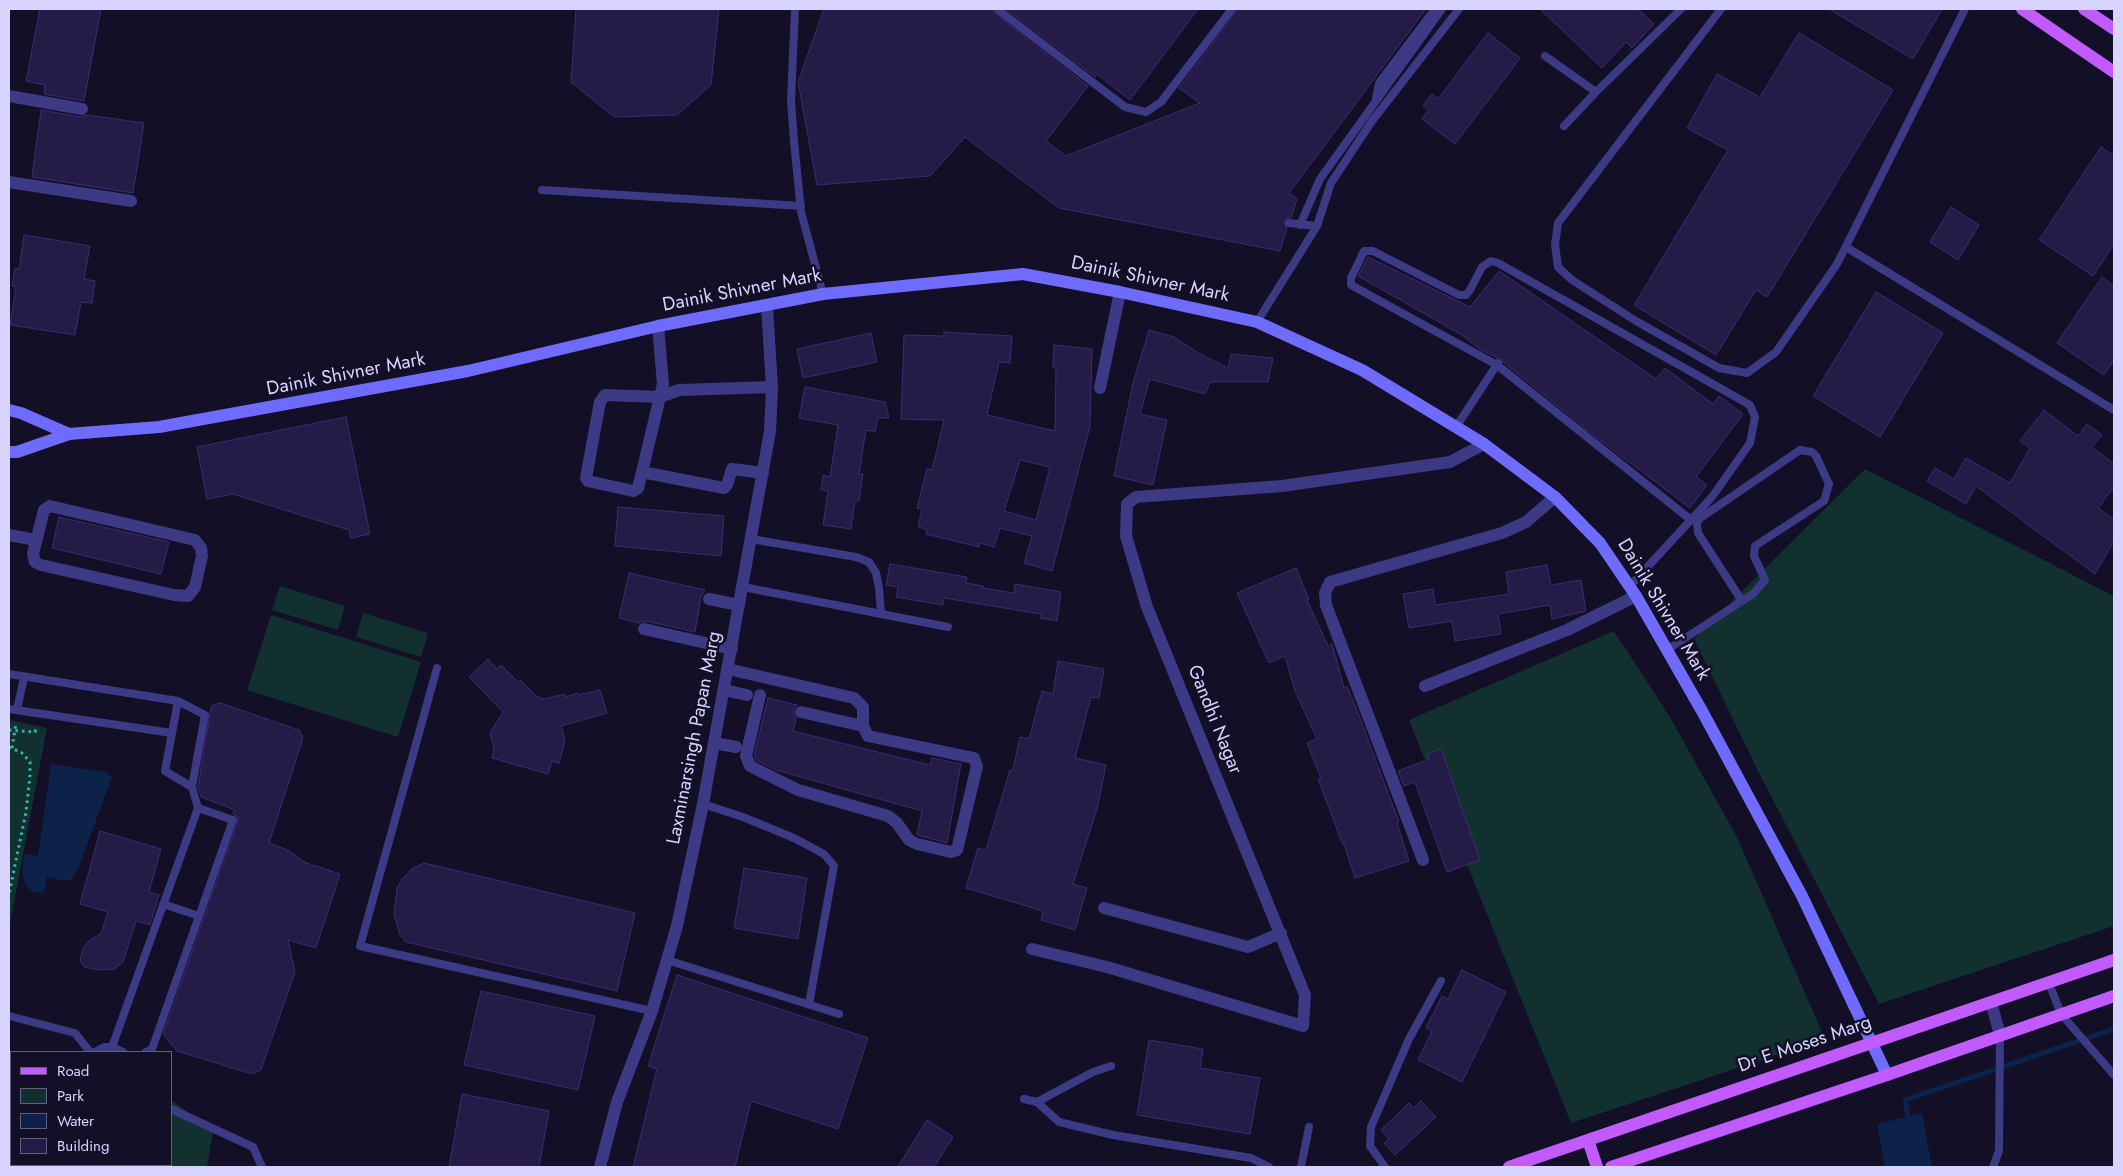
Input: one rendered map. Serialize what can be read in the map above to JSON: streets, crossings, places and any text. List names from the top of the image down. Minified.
{"streets":{"main road":["Dainik Shivner Mark","Dr E Moses Marg"],"street":["Gandhi Nagar","Laxminarsingh Papan Marg"]},"crossings":[["Dainik Shivner Mark","Gandhi Nagar"],["Dainik Shivner Mark","Laxminarsingh Papan Marg"],["Dainik Shivner Mark","Dr E Moses Marg"]],"legend":["Road","Park","Water","Building"]}
